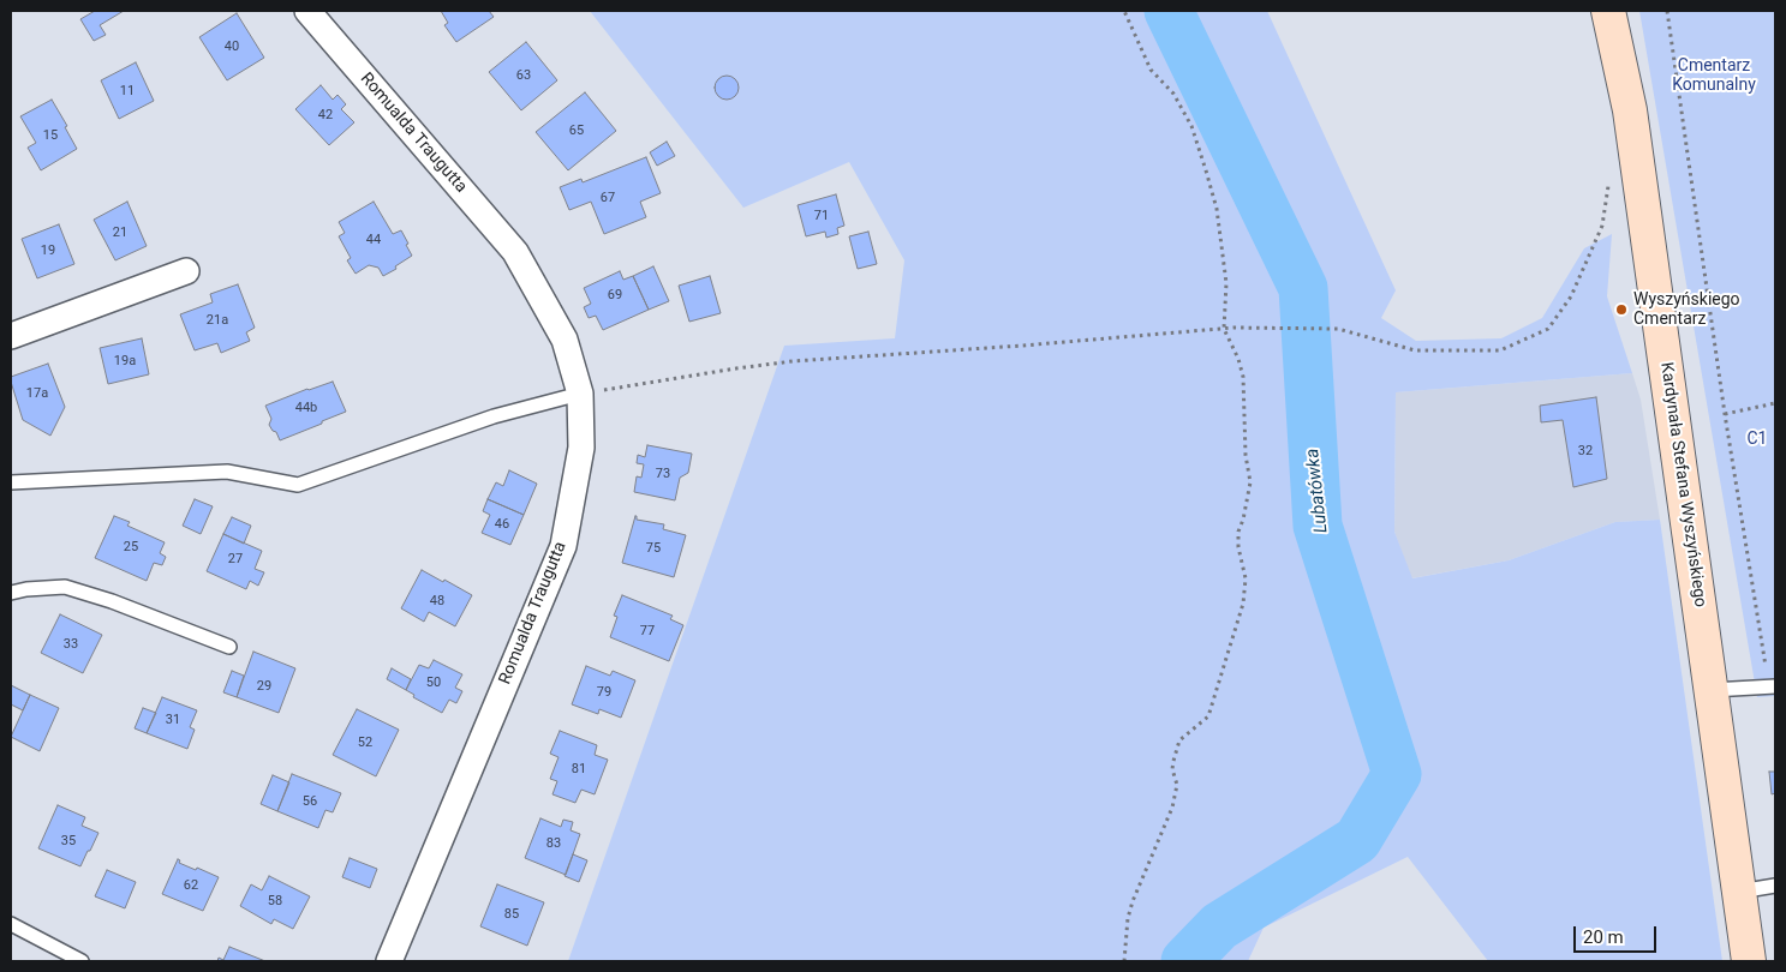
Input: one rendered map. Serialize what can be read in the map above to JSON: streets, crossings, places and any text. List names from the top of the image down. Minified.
{"streets":{"street":["Romualda Traugutta","Kardynała Stefana Wyszyńskiego"]},"water":["Lubatówka"],"parks":["Cmentarz Komunalny","C1"],"places":["Wyszyńskiego Cmentarz"],"house_numbers":["40","63","11","42","65","15","67","71","21","44","19","69","21a","19a","17a","44b","32","73","46","25","75","27","48","77","33","50","29","79","31","52","81","56","35","83","62","58","85"],"scale_bar":"20 m"}
